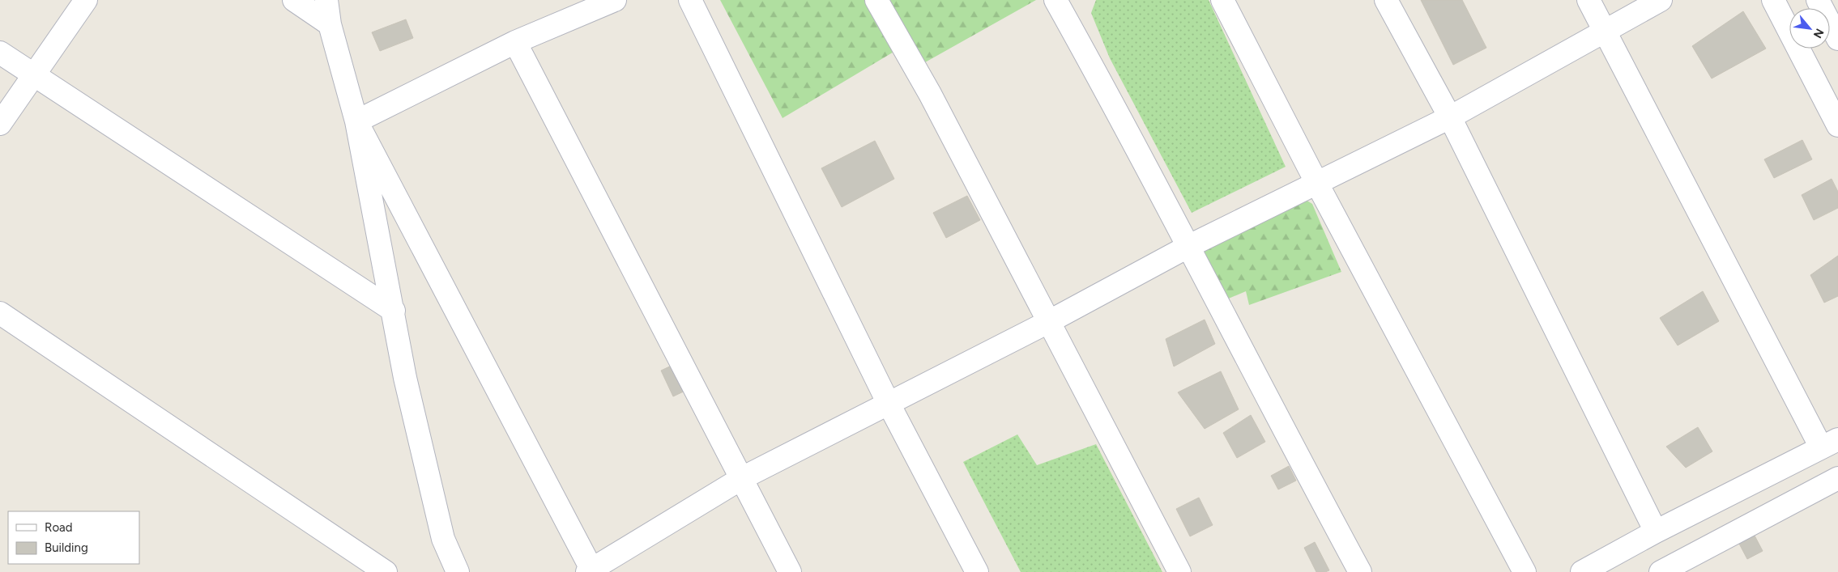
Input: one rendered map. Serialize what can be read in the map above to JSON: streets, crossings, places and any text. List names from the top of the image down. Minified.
{"legend":["Road","Building"],"north":"bottom right"}
